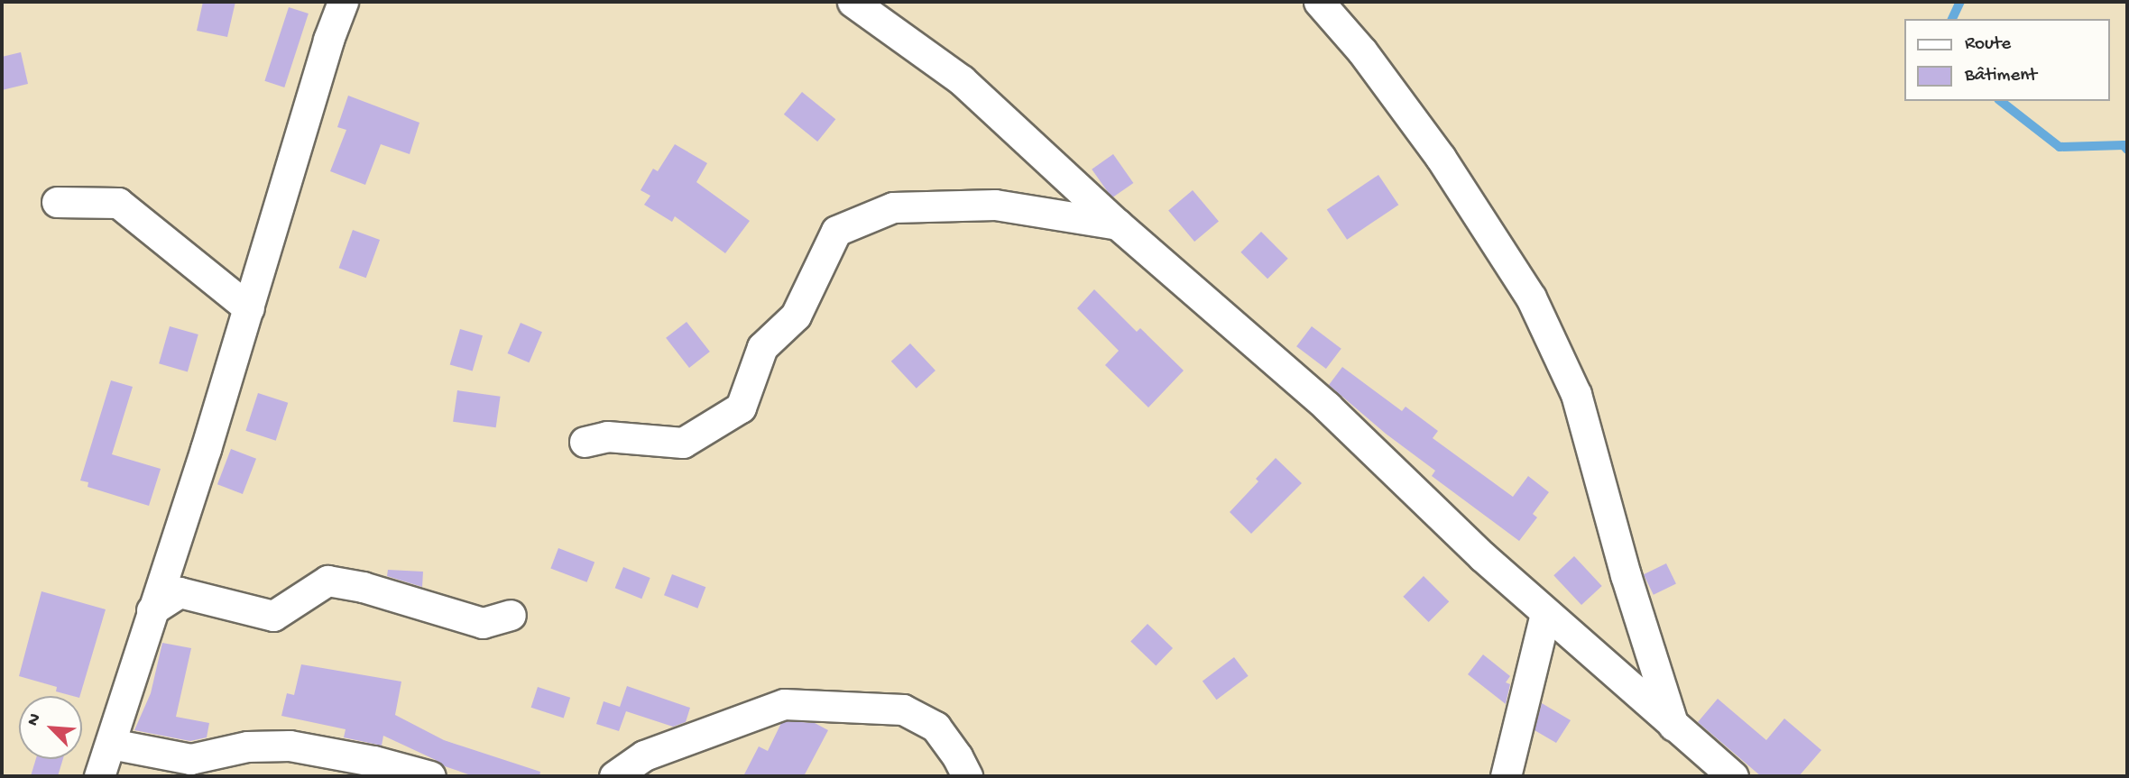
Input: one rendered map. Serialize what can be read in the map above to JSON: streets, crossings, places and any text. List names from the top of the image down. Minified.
{"legend":["Route","Bâtiment"],"north":"top left"}
